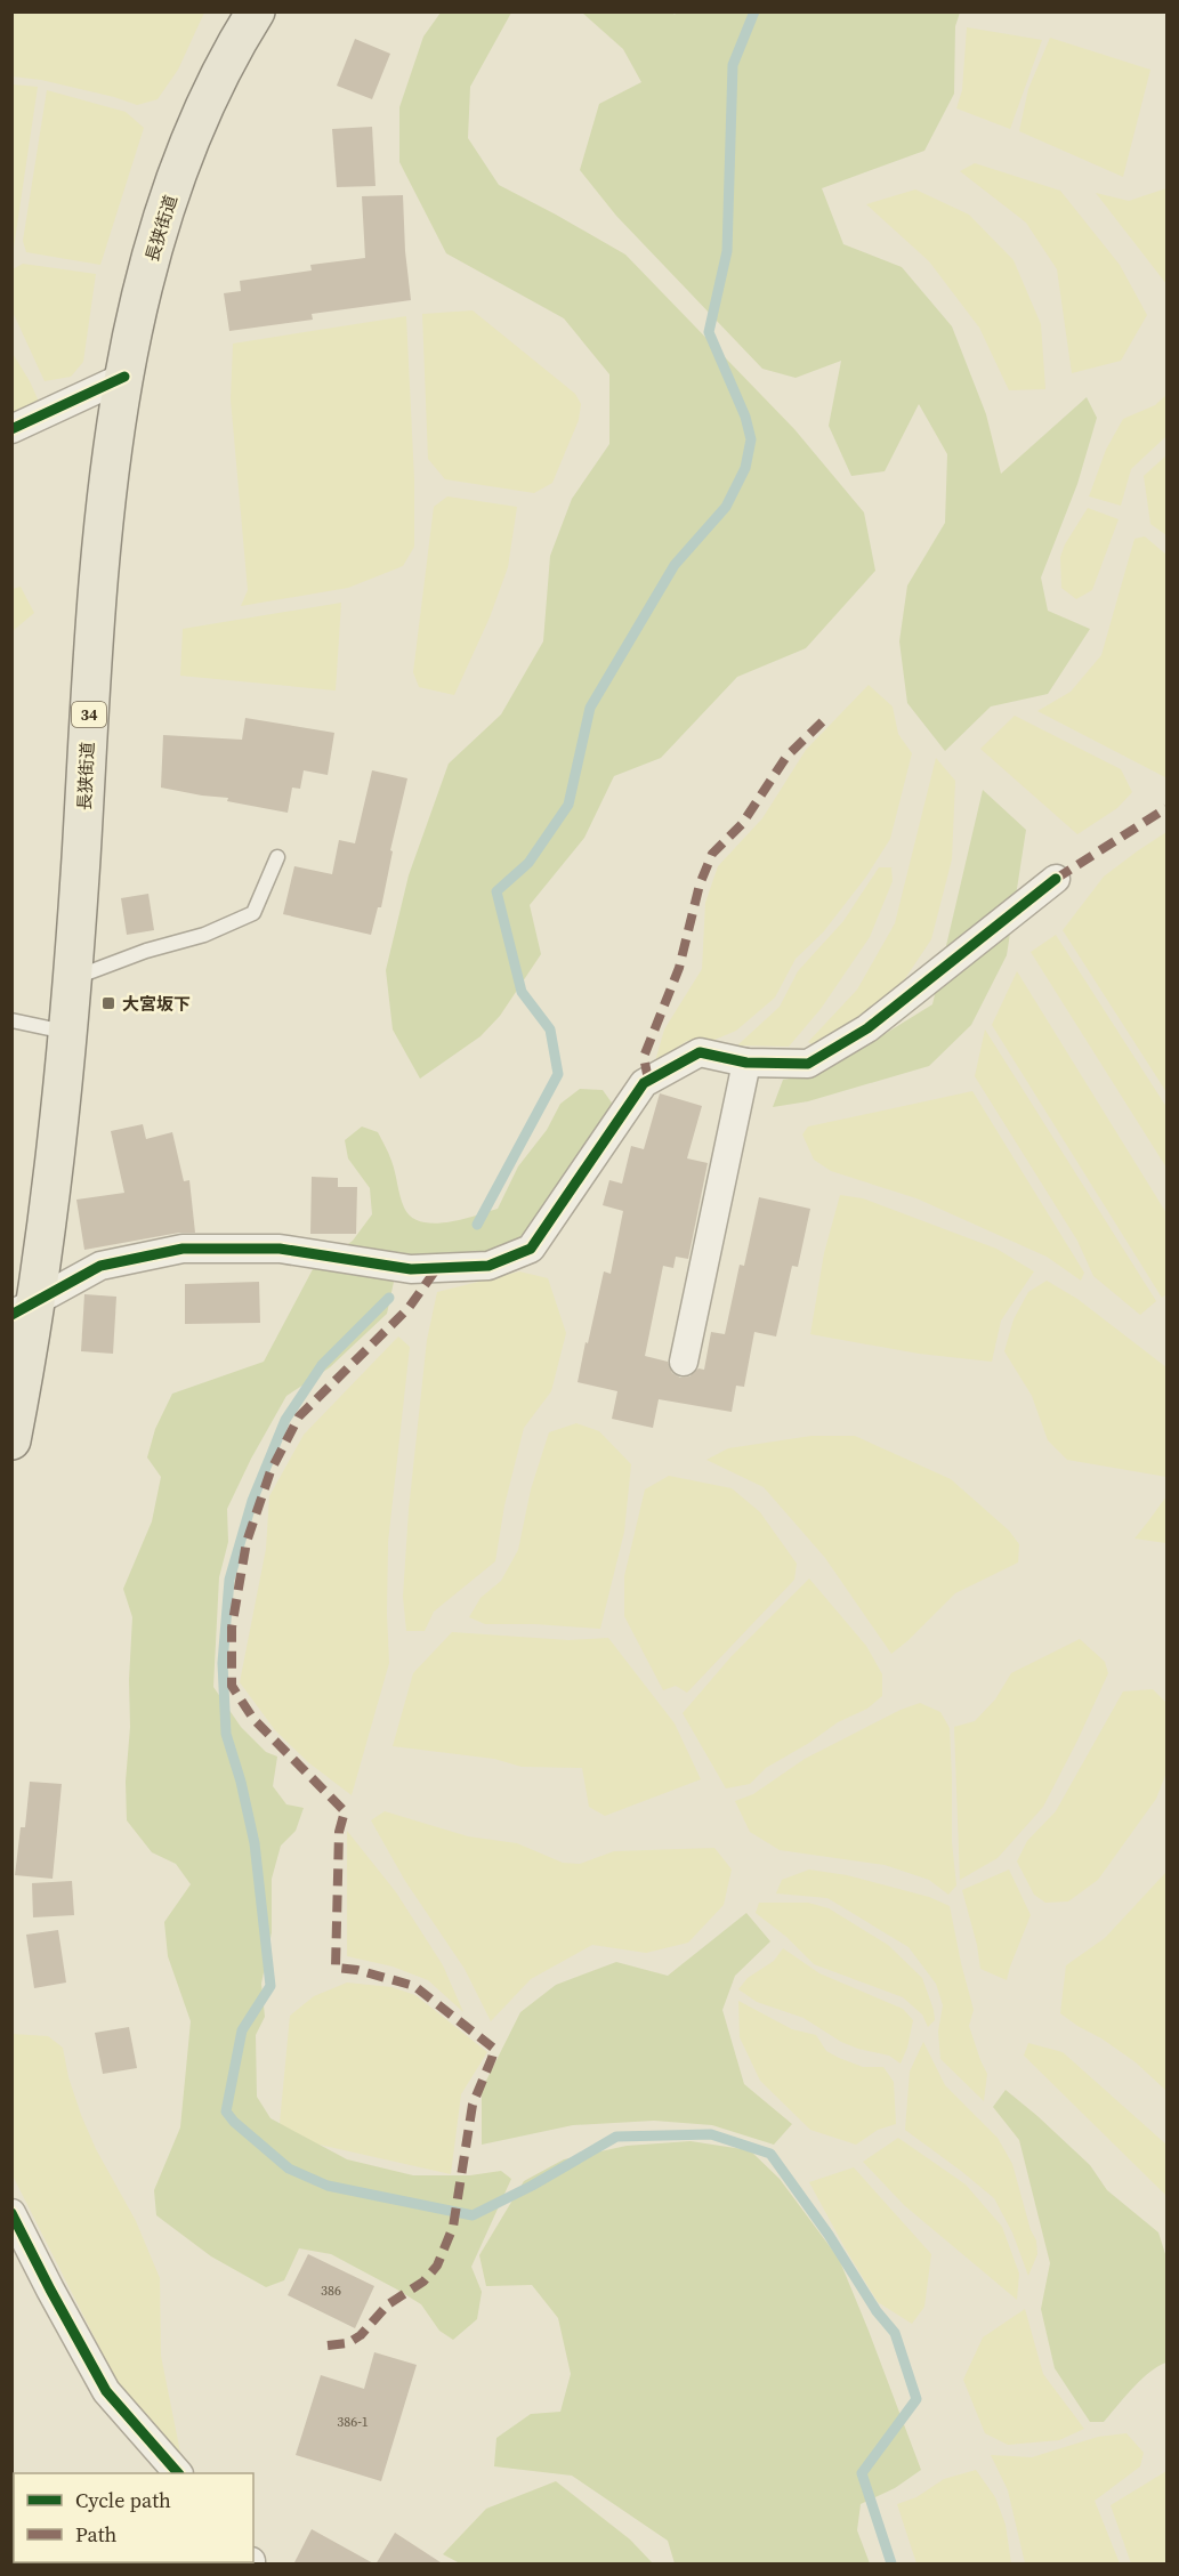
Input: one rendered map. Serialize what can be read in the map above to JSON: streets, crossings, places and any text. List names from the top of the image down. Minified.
{"streets":{"main road":["長狭街道","34"]},"places":{"transit":["大宮坂下"]},"house_numbers":["386","386-1"],"legend":["Cycle path","Path"]}
